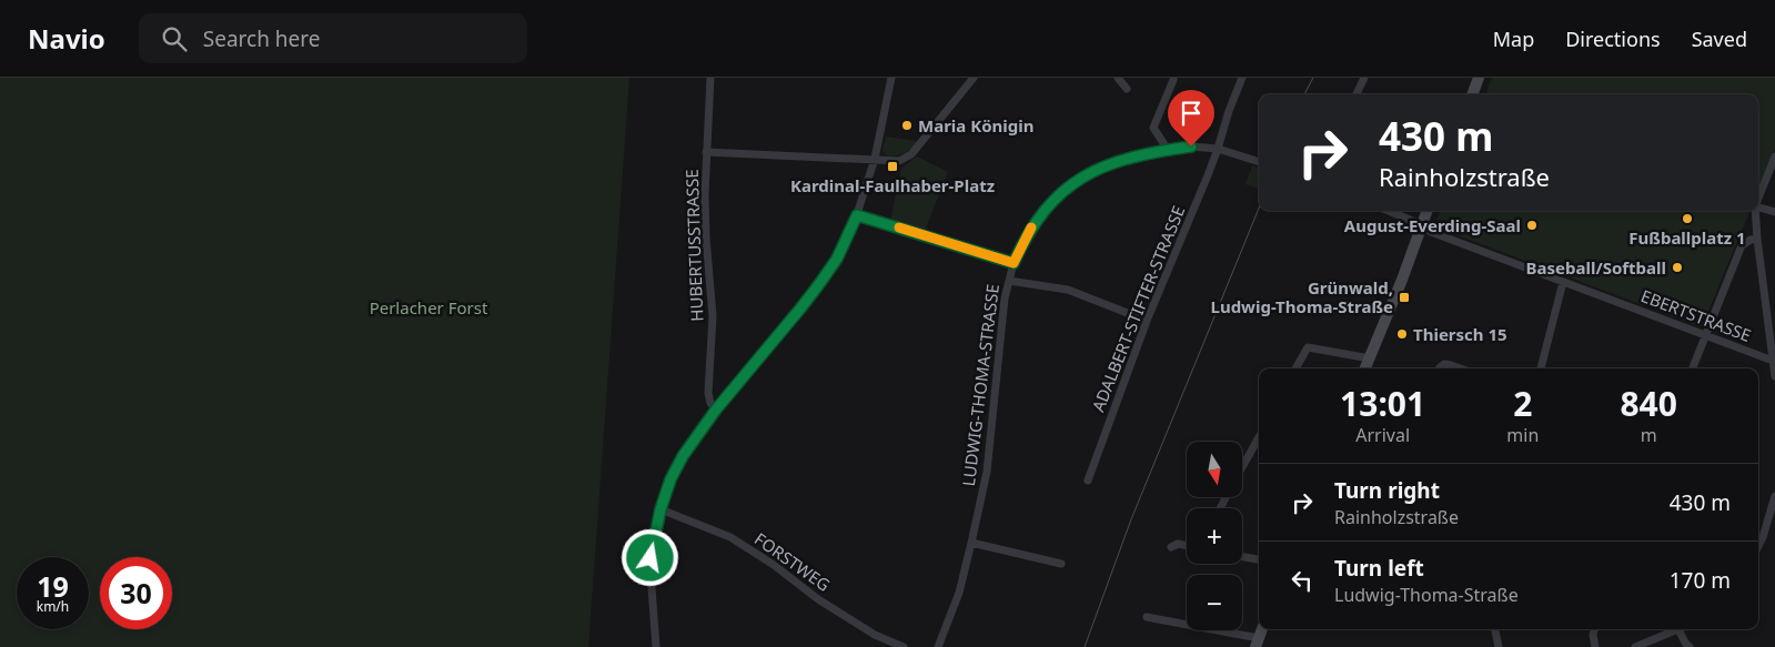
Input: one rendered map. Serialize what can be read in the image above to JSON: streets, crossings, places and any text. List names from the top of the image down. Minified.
{"streets":{"street":["HUBERTUSSTRASSE","ADALBERT-STIFTER-STRASSE","EBERTSTRASSE","LUDWIG-THOMA-STRASSE","FORSTWEG"]},"crossings":[["ADALBERT-STIFTER-STRASSE","LUDWIG-THOMA-STRASSE"]],"parks":["Perlacher Forst"],"places":{"other":["Maria Königin","Fußballplatz 1","August-Everding-Saal","Baseball/Softball","Thiersch 15"],"transit":["Kardinal-Faulhaber-Platz","Grünwald, Ludwig-Thoma-Straße"]},"north":"bottom","page":{"header":"Navio","search":"Search here","nav":["Map","Directions","Saved"],"turn":["430 m","Rainholzstraße"],"eta":["13:01","Arrival","2","min","840","m"],"map_buttons":["+","−"],"list":[{"name":"Turn right","note":"Rainholzstraße","value":"430 m"},{"name":"Turn left","note":"Ludwig-Thoma-Straße","value":"170 m"}],"speed":"19 km/h","limit":"30"}}
